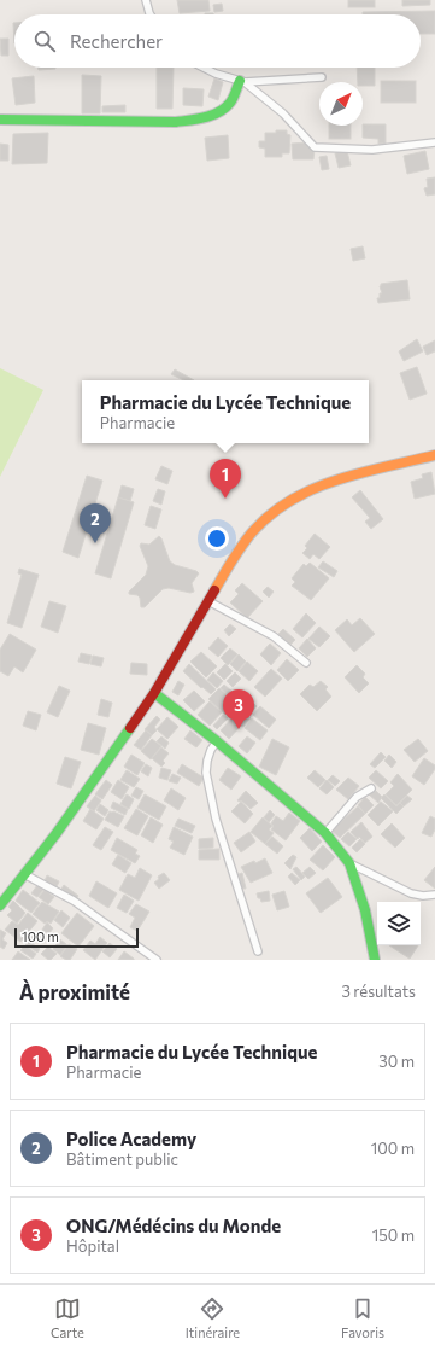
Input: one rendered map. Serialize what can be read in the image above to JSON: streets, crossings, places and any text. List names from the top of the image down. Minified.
{"scale_bar":"100 m","north":"top right","page":{"search":"Rechercher","popup":["Pharmacie du Lycée Technique","Pharmacie"],"pins":["1","2","3"],"scale":"100 m","heading":["À proximité","3 résultats"],"list":[{"mark":"1","name":"Pharmacie du Lycée Technique","note":"Pharmacie","value":"30 m"},{"mark":"2","name":"Police Academy","note":"Bâtiment public","value":"100 m"},{"mark":"3","name":"ONG/Médécins du Monde","note":"Hôpital","value":"150 m"}],"nav":["Carte","Itinéraire","Favoris"]}}
